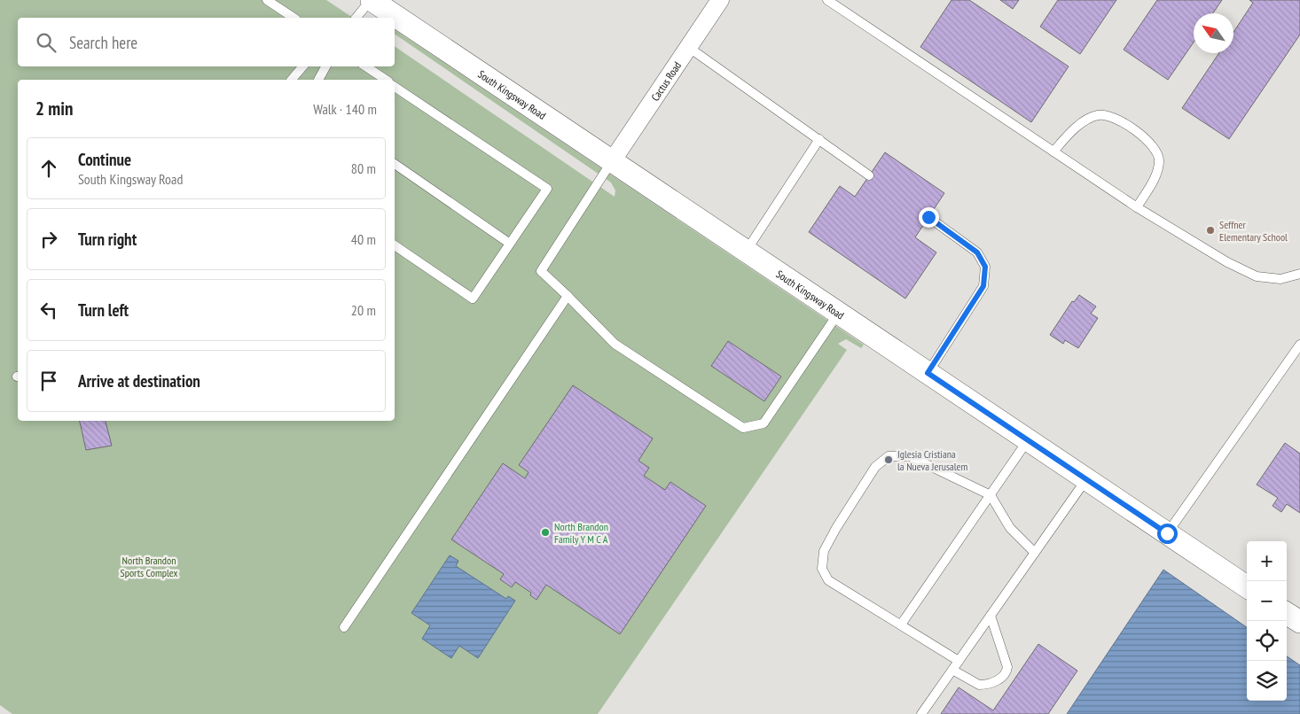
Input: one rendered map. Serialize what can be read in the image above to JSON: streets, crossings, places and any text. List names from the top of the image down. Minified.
{"streets":{"street":["Cactus Road","South Kingsway Road"]},"crossings":[["Cactus Road","South Kingsway Road"]],"parks":["North Brandon Sports Complex"],"places":["Seffner Elementary School","Iglesia Cristiana la Nueva Jerusalem","North Brandon Family Y M C A"],"north":"top left","page":{"search":"Search here","heading":["2 min","Walk · 140 m"],"list":[["Continue","South Kingsway Road","80 m"],["Turn right","40 m"],["Turn left","20 m"],"Arrive at destination"],"map_buttons":["+","−"]}}
